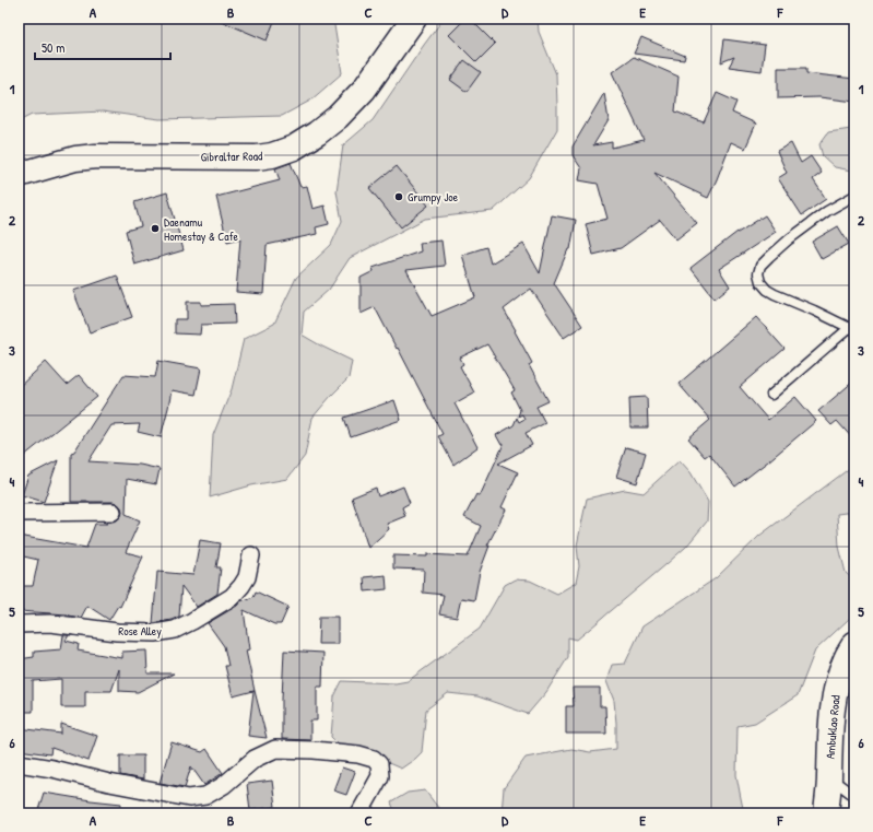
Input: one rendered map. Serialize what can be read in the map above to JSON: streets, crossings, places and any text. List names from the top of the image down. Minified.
{"streets":{"street":["Gibraltar Road","Rose Alley","Ambuklao Road"]},"places":["Grumpy Joe","Daenamu Homestay & Cafe"],"scale_bar":"50 m","grid":{"columns":["A","B","C","D","E","F"],"rows":["1","2","3","4","5","6"]}}
